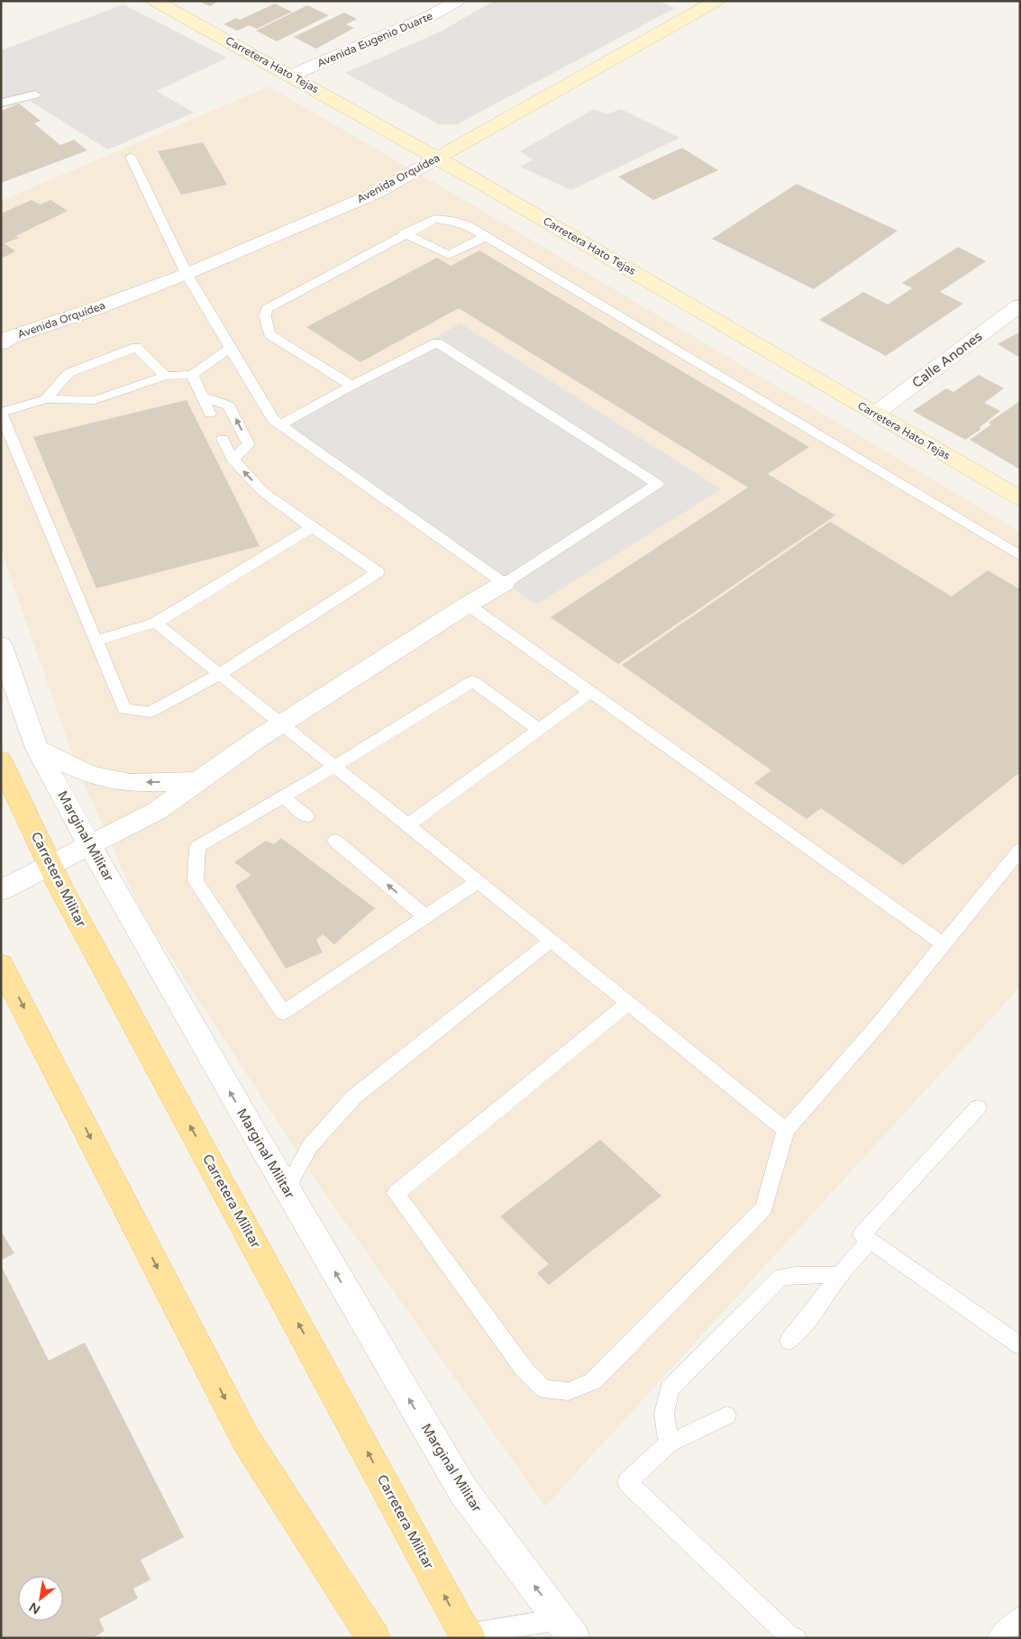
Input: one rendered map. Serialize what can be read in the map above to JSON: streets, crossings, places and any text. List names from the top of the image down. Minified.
{"streets":{"main road":["Carretera Militar"],"street":["Avenida Eugenio Duarte","Carretera Hato Tejas","Avenida Orquídea","Calle Anones","Marginal Militar"]},"crossings":[["Avenida Eugenio Duarte","Carretera Hato Tejas"],["Carretera Hato Tejas","Avenida Orquídea"],["Carretera Hato Tejas","Calle Anones"]],"one_way":["Marginal Militar"],"north":"bottom left"}
